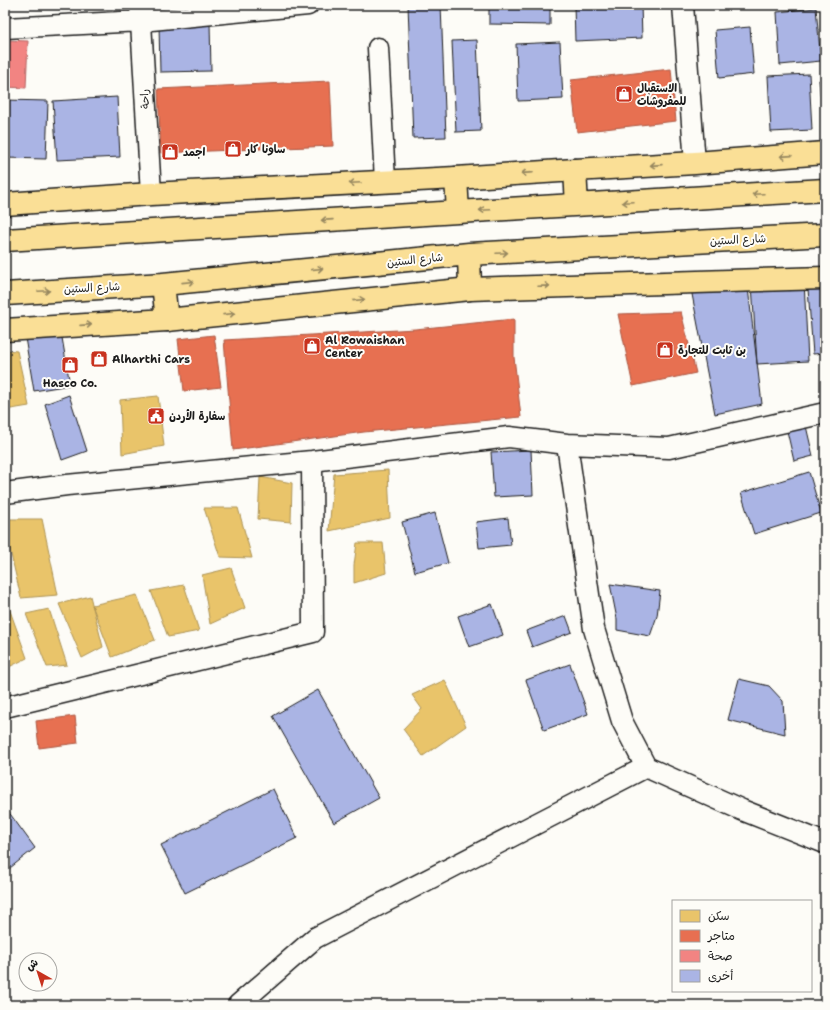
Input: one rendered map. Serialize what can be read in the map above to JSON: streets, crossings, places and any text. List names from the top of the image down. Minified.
{"streets":{"main road":["شارع الستين"],"street":["راحة"]},"places":{"shop":["الاستقبال للمفروشات","ساونا كار","اجمد","Al Rowaishan Center","بن ثابت للتجارة","Alharthi Cars","Hasco Co."],"public building":["سفارة الأردن"]},"legend":["سكن","متاجر","صحة","أخرى"],"north":"top left"}
